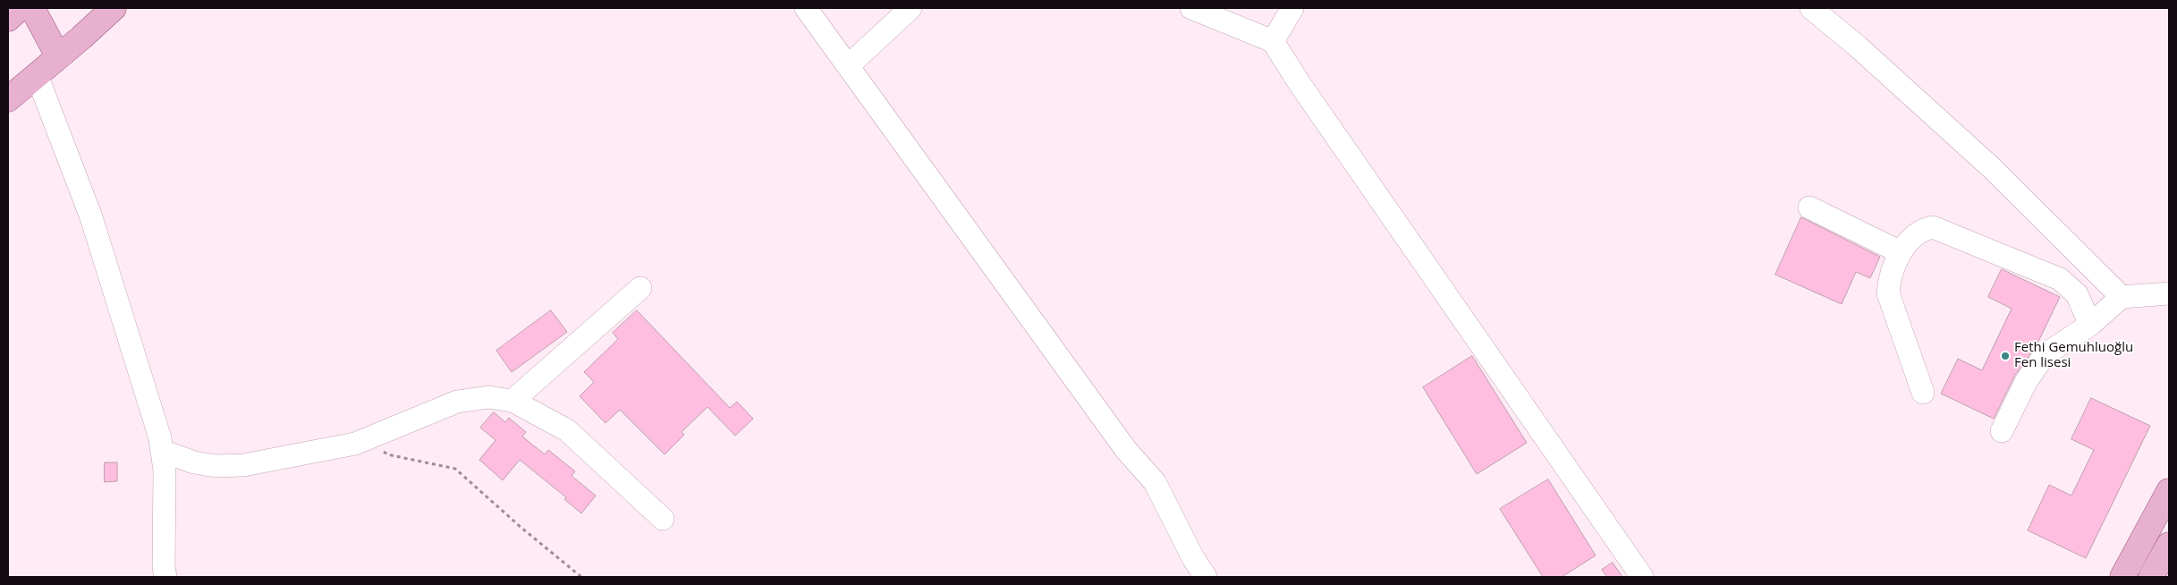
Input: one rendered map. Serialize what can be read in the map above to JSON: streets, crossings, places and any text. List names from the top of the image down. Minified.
{"places":["Fethi Gemuhluoğlu Fen lisesi"]}
